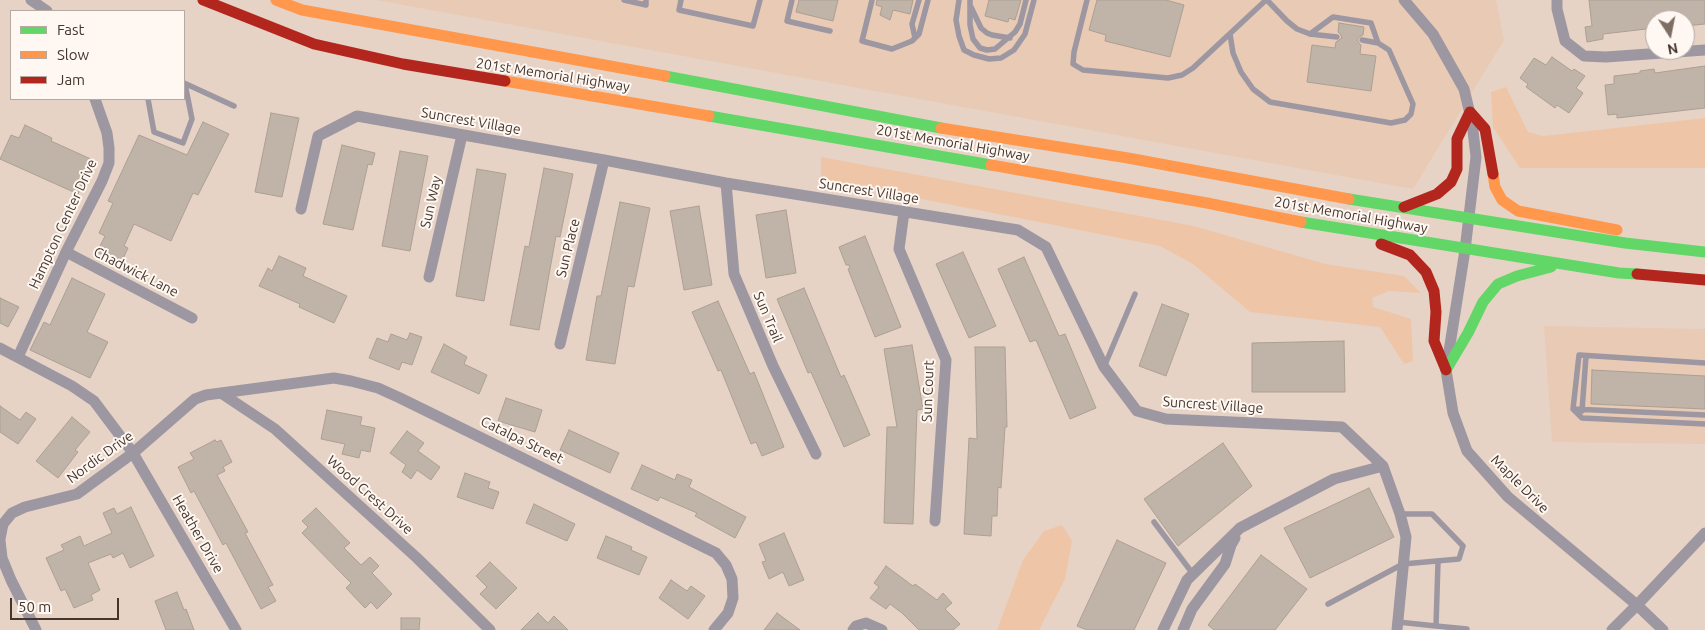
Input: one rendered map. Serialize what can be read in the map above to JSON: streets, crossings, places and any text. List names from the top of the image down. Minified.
{"streets":{"main road":["201st Memorial Highway"],"street":["Suncrest Village","Sun Way","Hampton Center Drive","Sun Place","Chadwick Lane","Sun Trail","Sun Court","Catalpa Street","Nordic Drive","Maple Drive","Wood Crest Drive","Heather Drive"]},"crossings":[["201st Memorial Highway","Maple Drive"],["Suncrest Village","Sun Way"],["Suncrest Village","Sun Place"],["Suncrest Village","Sun Trail"],["Suncrest Village","Sun Court"],["Hampton Center Drive","Chadwick Lane"],["Hampton Center Drive","Heather Drive"],["Catalpa Street","Nordic Drive"],["Catalpa Street","Wood Crest Drive"],["Nordic Drive","Wood Crest Drive"],["Nordic Drive","Heather Drive"]],"legend":["Fast","Slow","Jam"],"scale_bar":"50 m","north":"bottom"}
